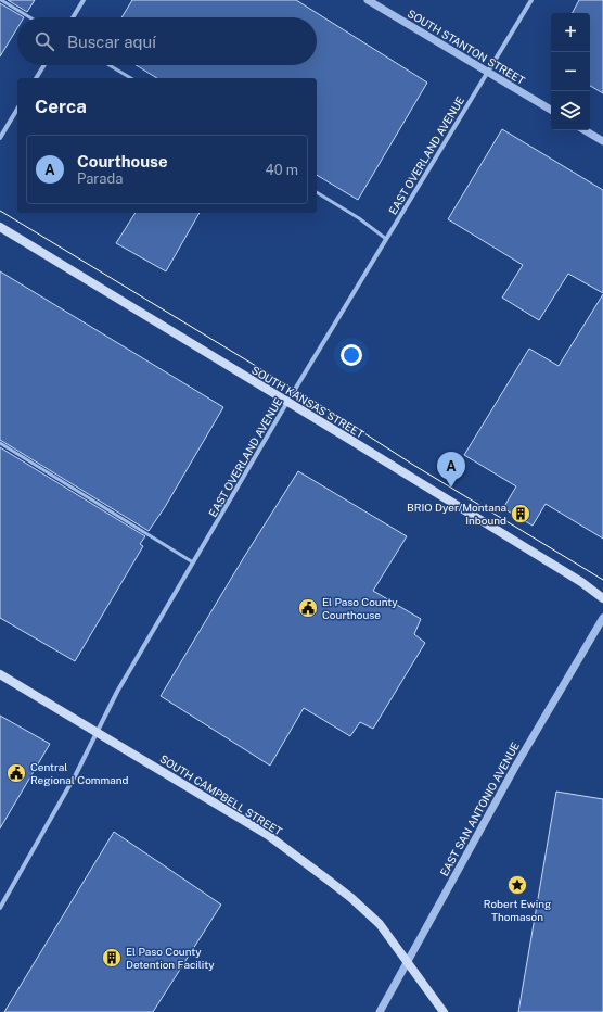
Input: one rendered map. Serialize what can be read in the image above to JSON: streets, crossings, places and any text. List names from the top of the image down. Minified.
{"streets":{"main road":["SOUTH KANSAS STREET","SOUTH CAMPBELL STREET"],"street":["SOUTH STANTON STREET","EAST OVERLAND AVENUE","EAST SAN ANTONIO AVENUE"]},"crossings":[["SOUTH STANTON STREET","EAST OVERLAND AVENUE"],["EAST OVERLAND AVENUE","SOUTH KANSAS STREET"],["EAST OVERLAND AVENUE","SOUTH CAMPBELL STREET"],["SOUTH CAMPBELL STREET","EAST SAN ANTONIO AVENUE"]],"places":{"building":["BRIO Dyer/Montana Inbound","El Paso County Detention Facility"],"public building":["El Paso County Courthouse","Central Regional Command"],"place":["Robert Ewing Thomason"]},"page":{"map_buttons":["+","−"],"search":"Buscar aquí","heading":"Cerca","list":[{"mark":"A","name":"Courthouse","note":"Parada","value":"40 m"}],"pins":"A"}}
